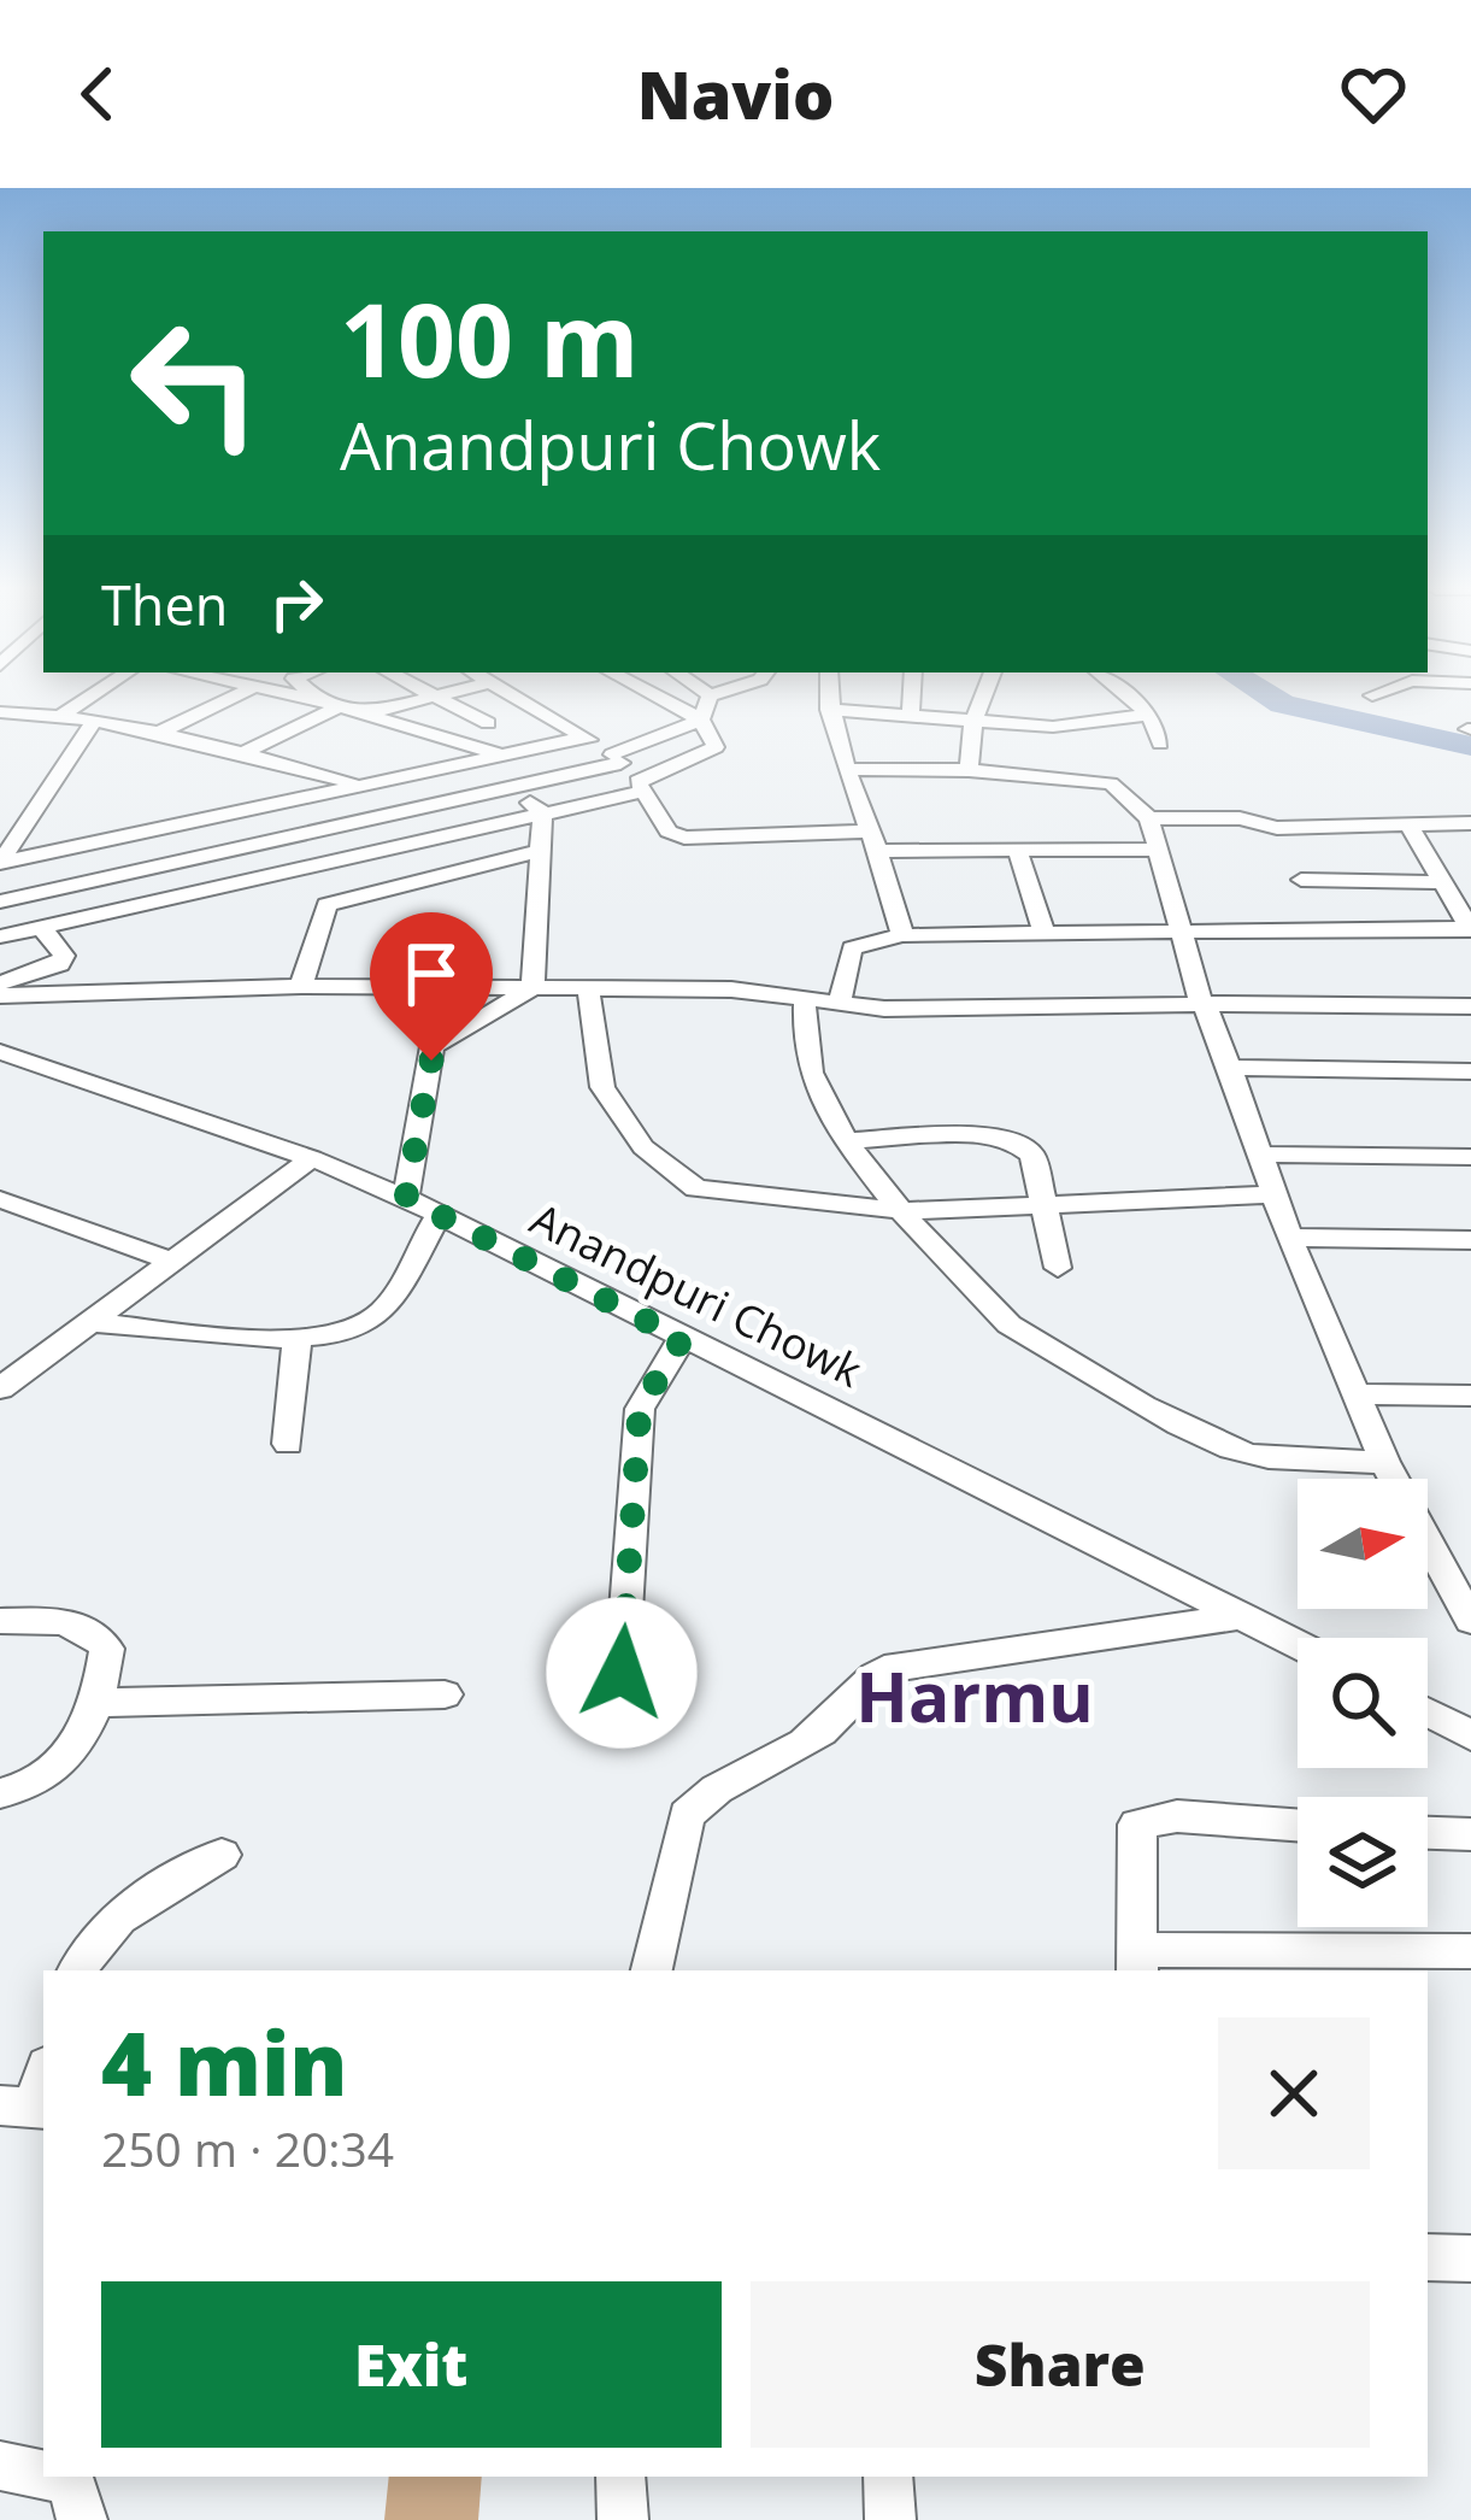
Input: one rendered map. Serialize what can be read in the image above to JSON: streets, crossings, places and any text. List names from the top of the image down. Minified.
{"streets":{"street":["Anandpuri Chowk"]},"districts":["Harmu"],"north":"right","page":{"header":"Navio","turn":["100 m","Anandpuri Chowk"],"then":"Then","heading":["4 min","250 m · 20:34"],"buttons":["Exit","Share"]}}
